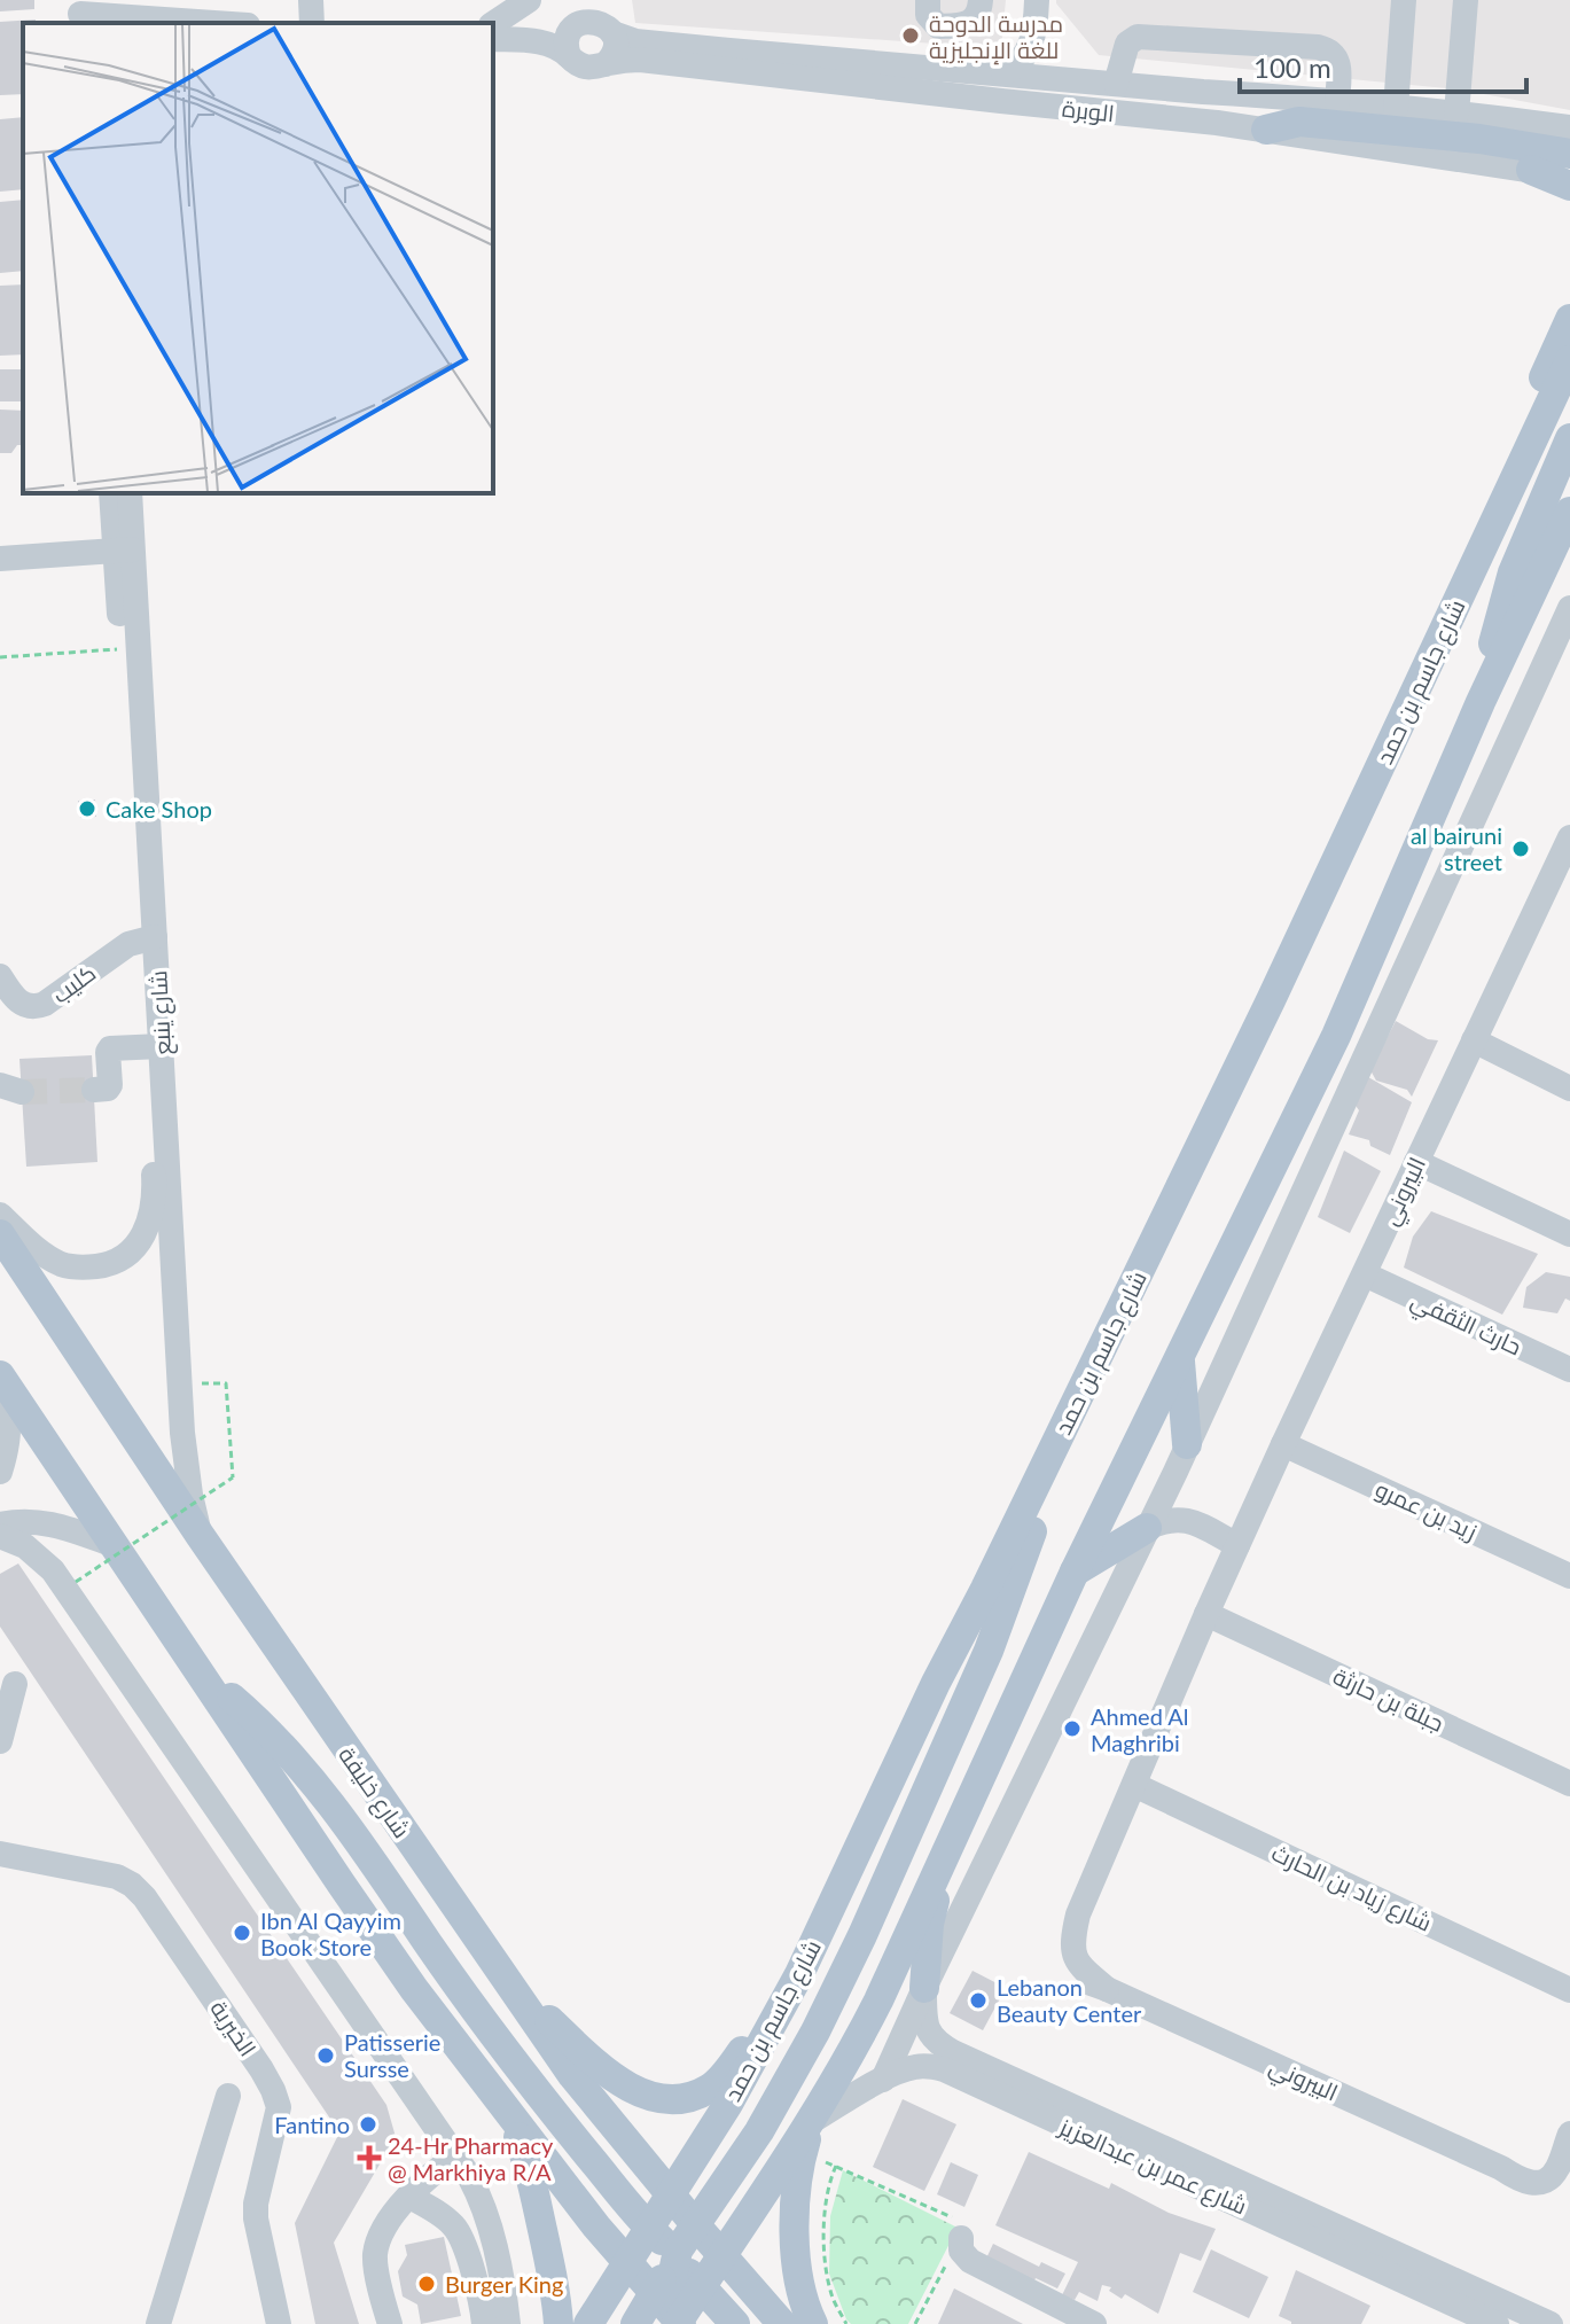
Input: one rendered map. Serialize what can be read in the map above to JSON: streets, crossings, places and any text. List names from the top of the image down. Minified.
{"streets":{"main road":["شارع جاسم بن حمد","شارع خليفة"],"street":["الوبرة","كليب","شارع ينبع","البيروني","حارث الثقفي","زيد بن عمرو","جبلة بن حارثة","شارع زياد بن الحارث","الخيرية","شارع عمر بن عبدالعزيز"]},"crossings":[["شارع جاسم بن حمد","شارع خليفة"],["كليب","شارع ينبع"],["شارع ينبع","شارع خليفة"],["البيروني","حارث الثقفي"],["البيروني","زيد بن عمرو"],["البيروني","جبلة بن حارثة"],["البيروني","شارع زياد بن الحارث"]],"places":{"other":["مدرسة الدوحة للغة الإنجليزية","Cake Shop","al bairuni street","Ahmed Al Maghribi","Ibn Al Qayyim Book Store","Lebanon Beauty Center","Patisserie Sursse","Fantino","Burger King"],"health":["24-Hr Pharmacy @ Markhiya R/A"]},"scale_bar":"100 m"}
